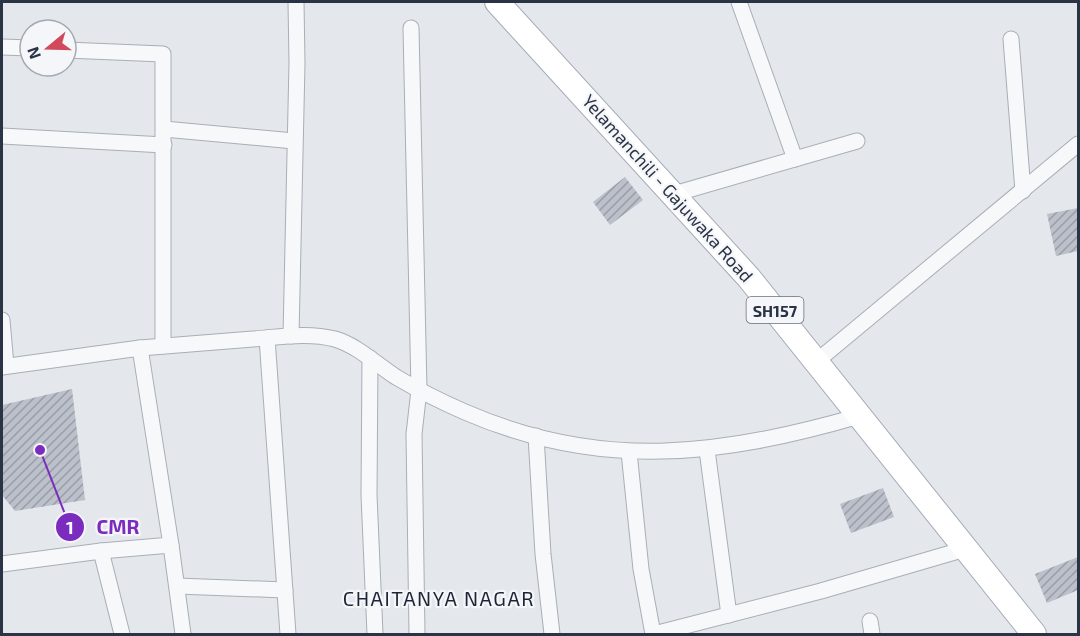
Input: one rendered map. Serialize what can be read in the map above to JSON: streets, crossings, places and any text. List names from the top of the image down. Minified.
{"streets":{"main road":["Yelamanchili - Gajuwaka Road","SH157"]},"districts":["CHAITANYA NAGAR"],"places":["CMR"],"north":"left"}
